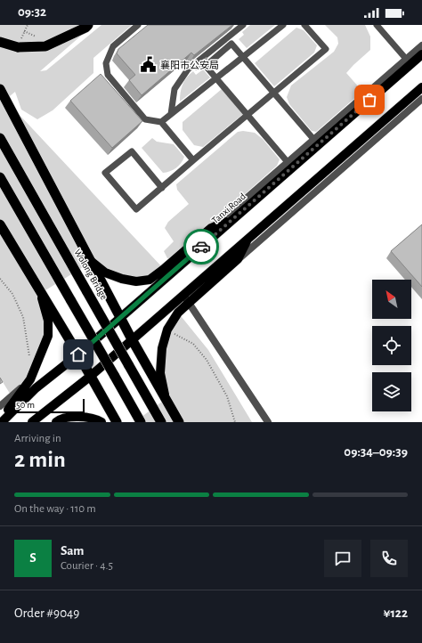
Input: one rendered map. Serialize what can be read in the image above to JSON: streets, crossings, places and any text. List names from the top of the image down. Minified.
{"streets":{"highway":["Wolong Bridge"],"main road":["Tanxi Road"]},"places":{"public building":["襄阳市公安局"]},"scale_bar":"50 m","north":"top left","page":{"status":"09:32","scale":"50 m","heading":["2 min","Arriving in","09:34–09:39"],"panel":["Sam","Courier · 4.5","Order #9049","¥122"],"bar":"On the way · 110 m","round":"S"}}
